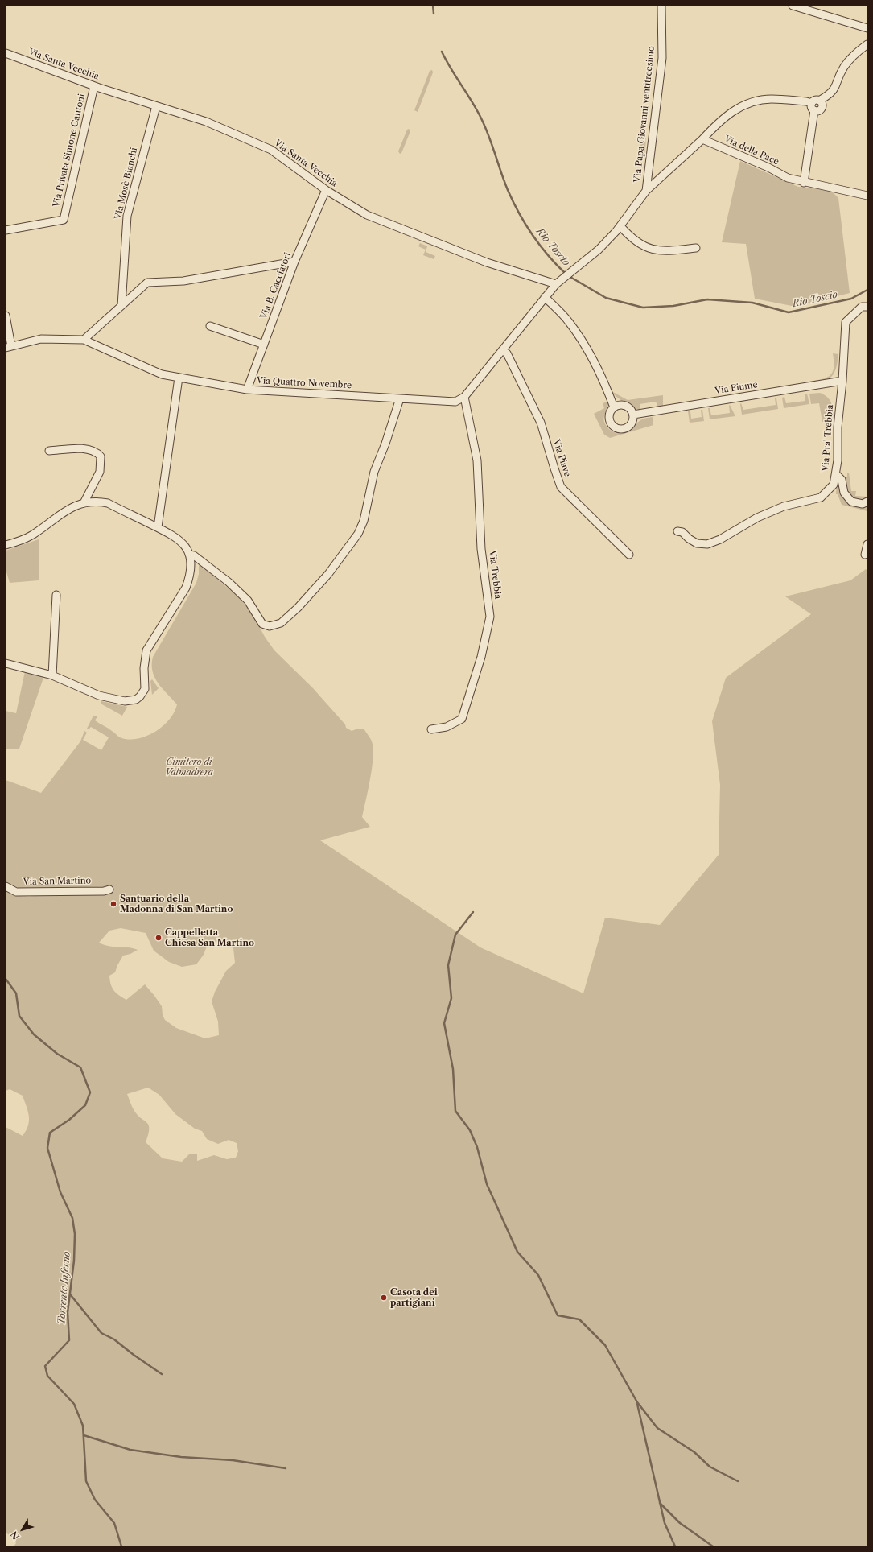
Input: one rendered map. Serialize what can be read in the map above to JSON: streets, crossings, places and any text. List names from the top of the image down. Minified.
{"streets":{"street":["Via Santa Vecchia","Via Papa Giovanni ventitreesimo","Via Privata Simone Cantoni","Via della Pace","Via Mosè Bianchi","Via B. Cacciatori","Via Quattro Novembre","Via Fiume","Via Pra' Trebbia","Via Piave","Via Trebbia","Via San Martino"]},"crossings":[["Via Santa Vecchia","Via Papa Giovanni ventitreesimo"],["Via Santa Vecchia","Via Privata Simone Cantoni"],["Via Santa Vecchia","Via Mosè Bianchi"],["Via Santa Vecchia","Via B. Cacciatori"],["Via B. Cacciatori","Via Quattro Novembre"],["Via Quattro Novembre","Via Trebbia"],["Via Fiume","Via Pra' Trebbia"]],"water":["Rio Toscio","Torrente Inferno"],"parks":["Cimitero di Valmadrera"],"places":["Santuario della Madonna di San Martino","Cappelletta Chiesa San Martino","Casota dei partigiani"],"north":"bottom left"}
